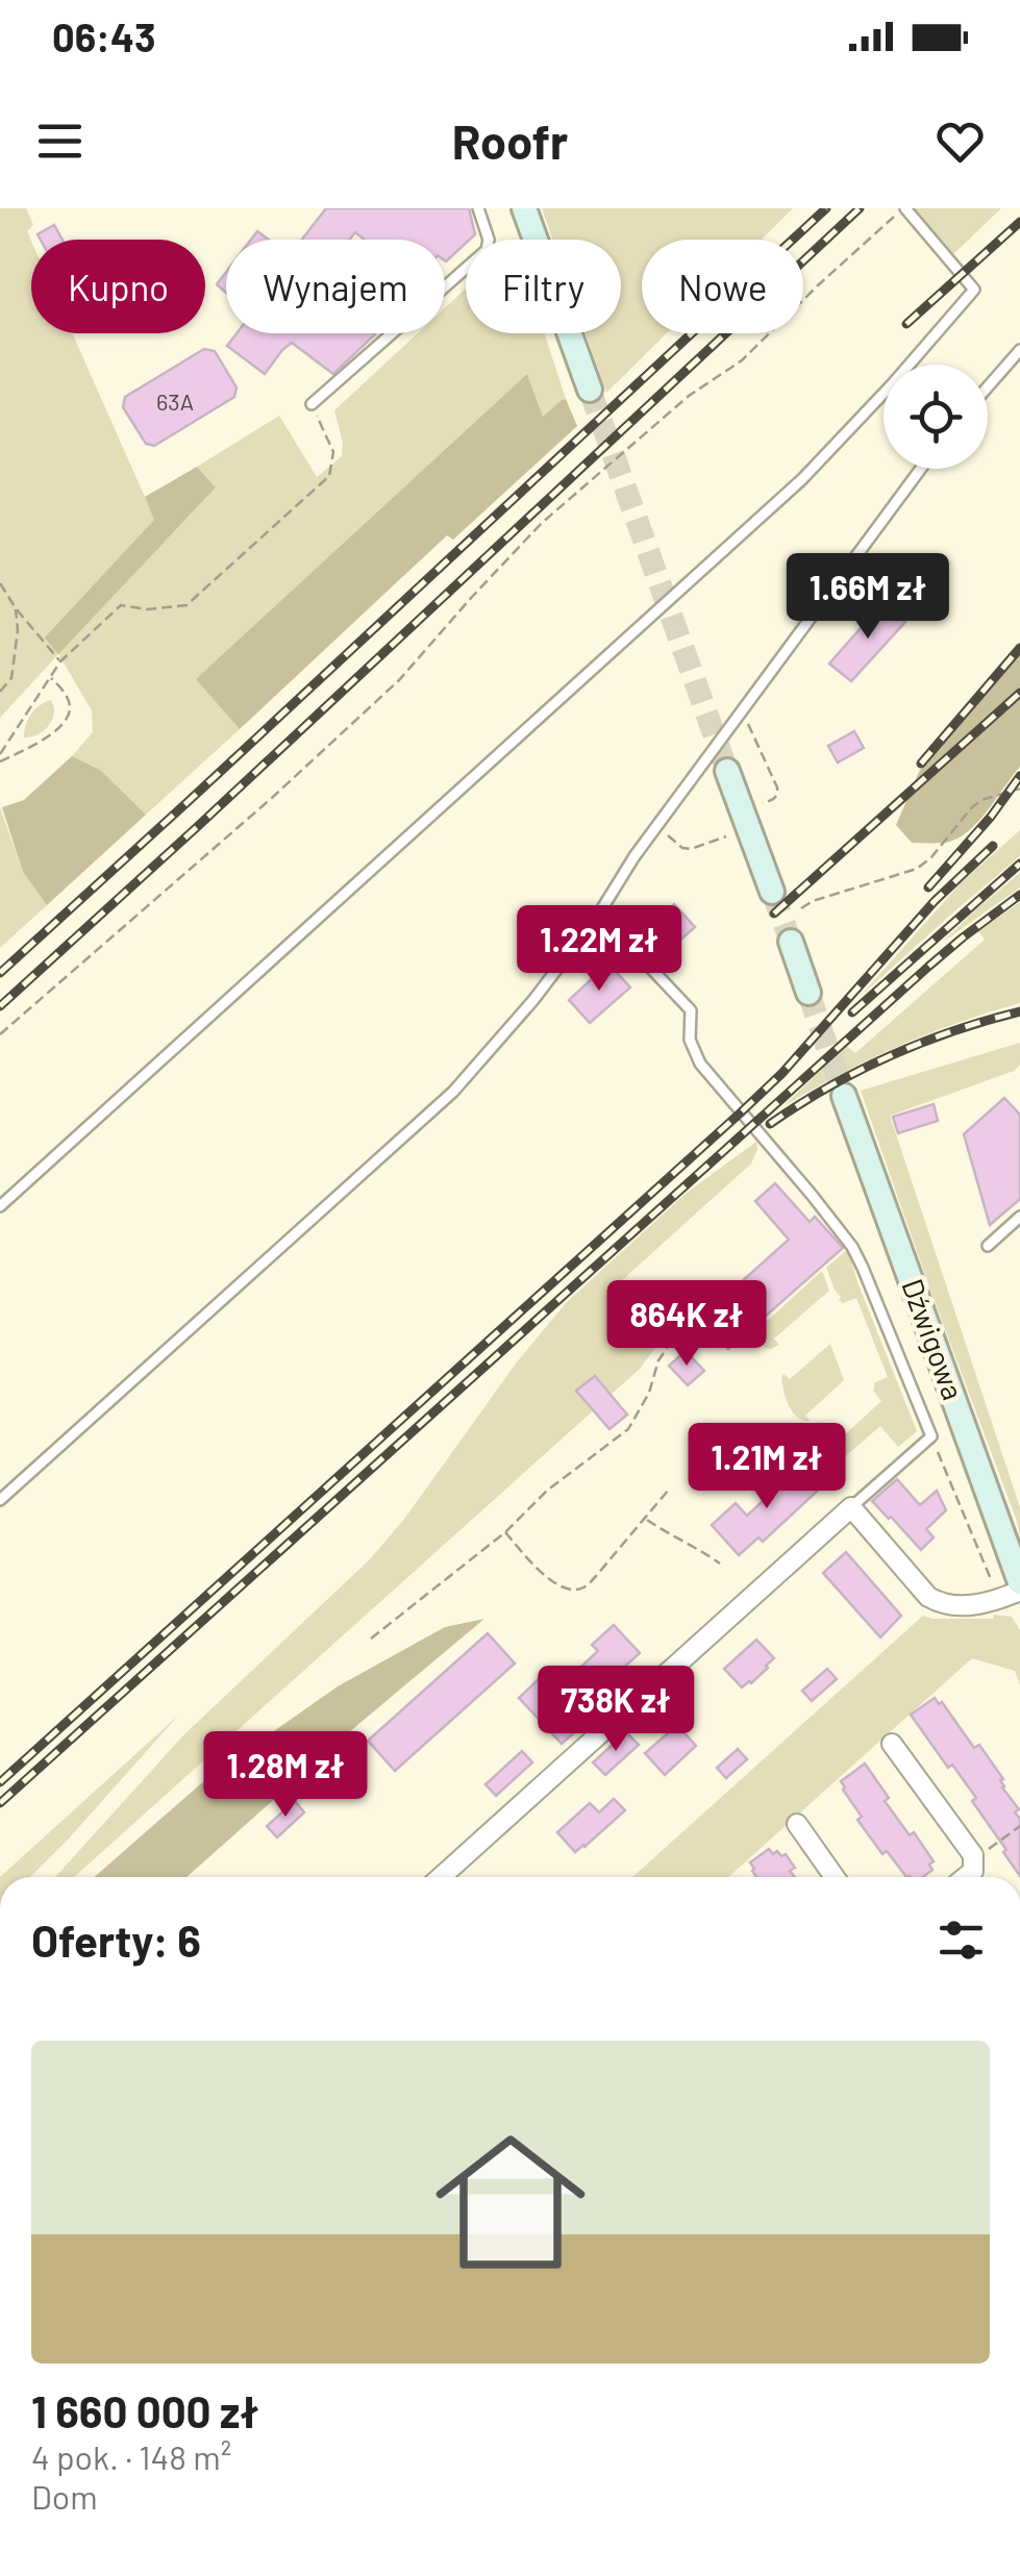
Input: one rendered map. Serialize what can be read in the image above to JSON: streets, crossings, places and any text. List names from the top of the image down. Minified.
{"streets":{"main road":["Dźwigowa"]},"house_numbers":["63A"],"page":{"status":"06:43","header":"Roofr","chip":["Kupno","Wynajem","Filtry","Nowe"],"price":["1.66M zł","1.22M zł","864K zł","1.21M zł","738K zł","1.28M zł"],"heading":"Oferty: 6","list":[{"name":"1 660 000 zł","note":"4 pok. · 148 m² · Dom"}]}}
